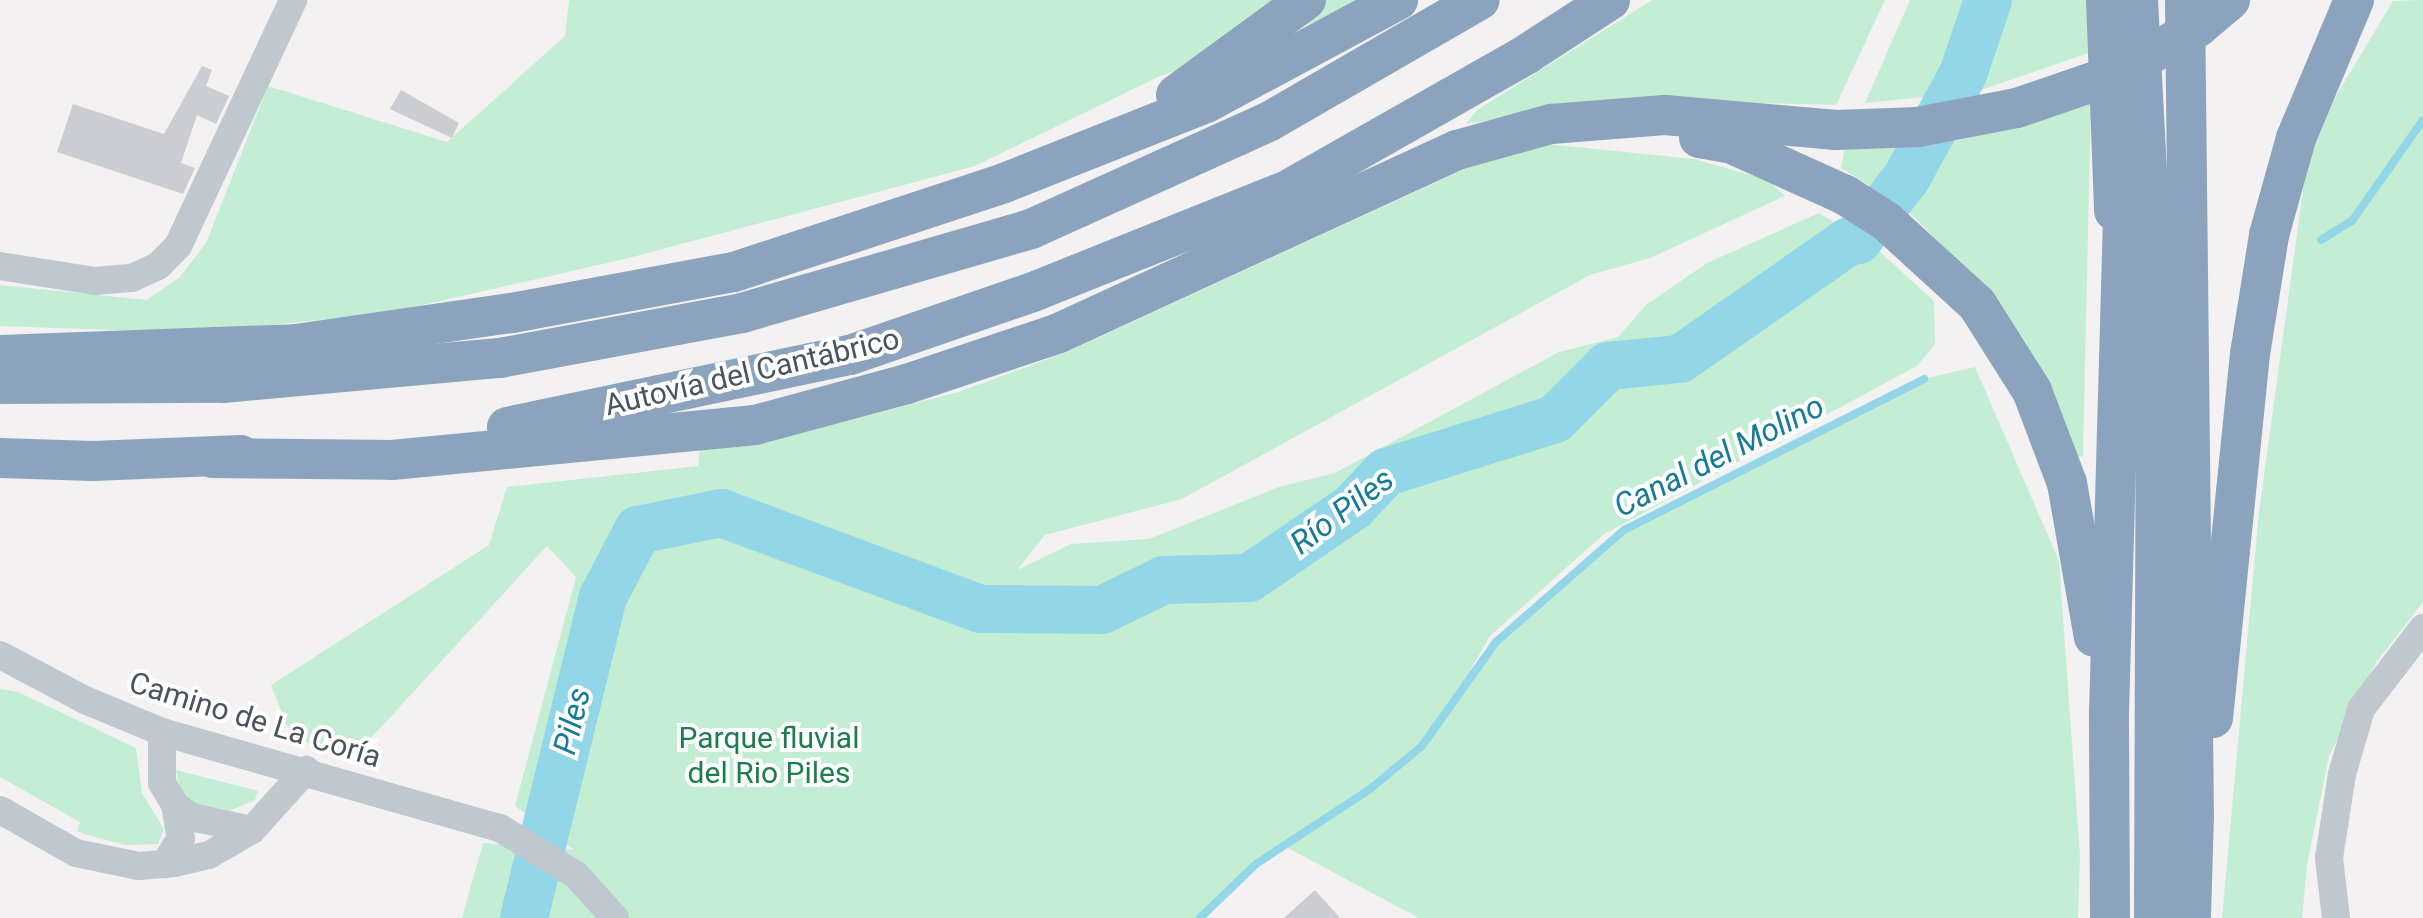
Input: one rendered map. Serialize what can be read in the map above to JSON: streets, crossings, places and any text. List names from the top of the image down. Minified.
{"streets":{"highway":["Autovía del Cantábrico"],"street":["Camino de La Coría"]},"water":["Canal del Molino","Río Piles","Piles"],"parks":["Parque fluvial del Rio Piles"]}
